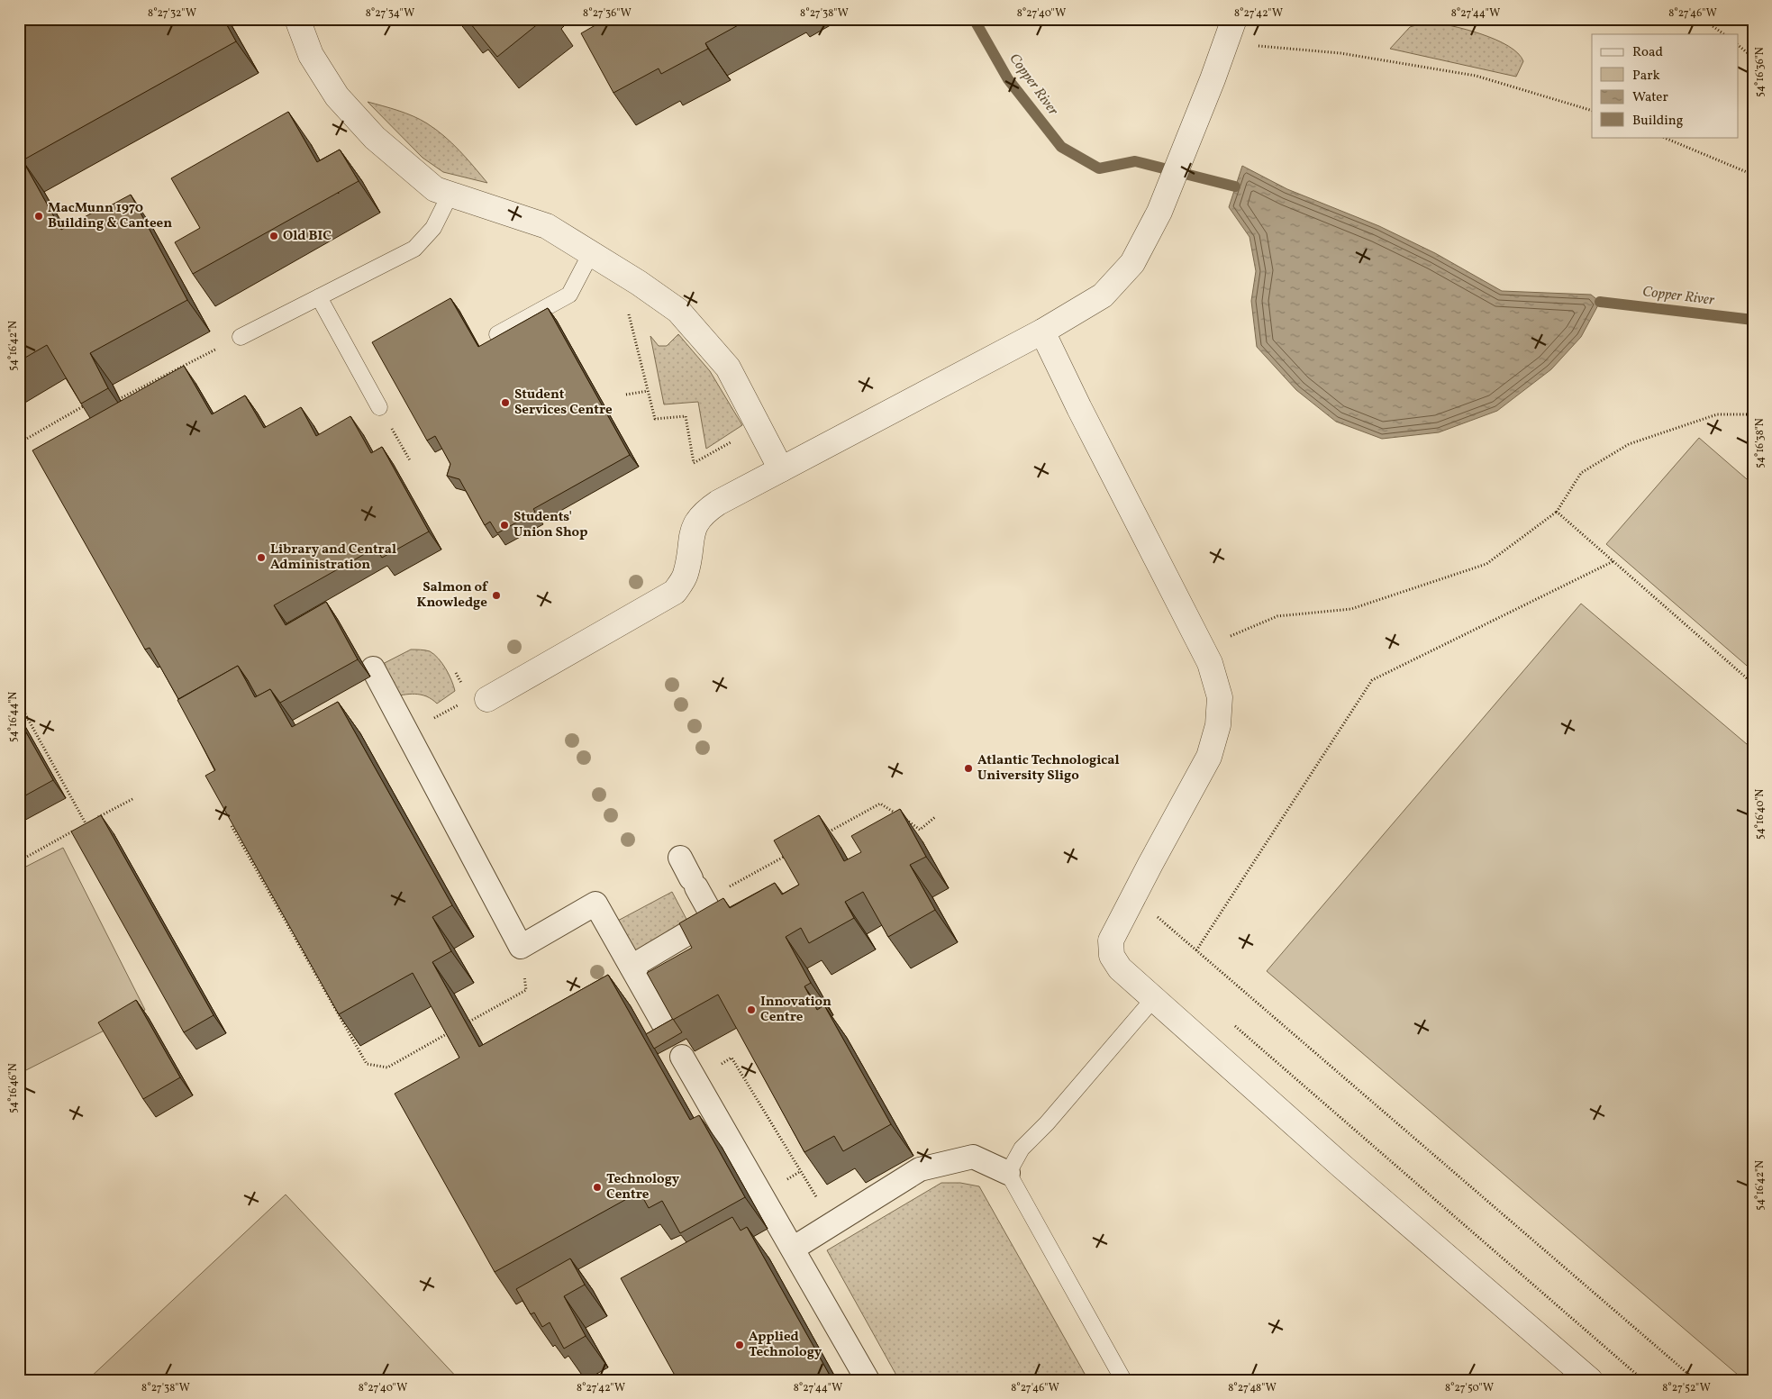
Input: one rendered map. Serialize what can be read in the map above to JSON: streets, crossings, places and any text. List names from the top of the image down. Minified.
{"water":["Copper River"],"places":["MacMunn 1970 Building & Canteen","Old BIC","Student Services Centre","Students' Union Shop","Library and Central Administration","Salmon of Knowledge","Atlantic Technological University Sligo","Innovation Centre","Technology Centre","Applied Technology"],"legend":["Road","Park","Water","Building"],"coordinates":["8°27'32\"W","8°27'34\"W","8°27'36\"W","8°27'38\"W","8°27'40\"W","8°27'42\"W","8°27'44\"W","8°27'46\"W","54°16'36\"N","54°16'42\"N","54°16'38\"N","54°16'44\"N","54°16'40\"N","54°16'46\"N","8°27'48\"W","8°27'50\"W","8°27'52\"W"]}
